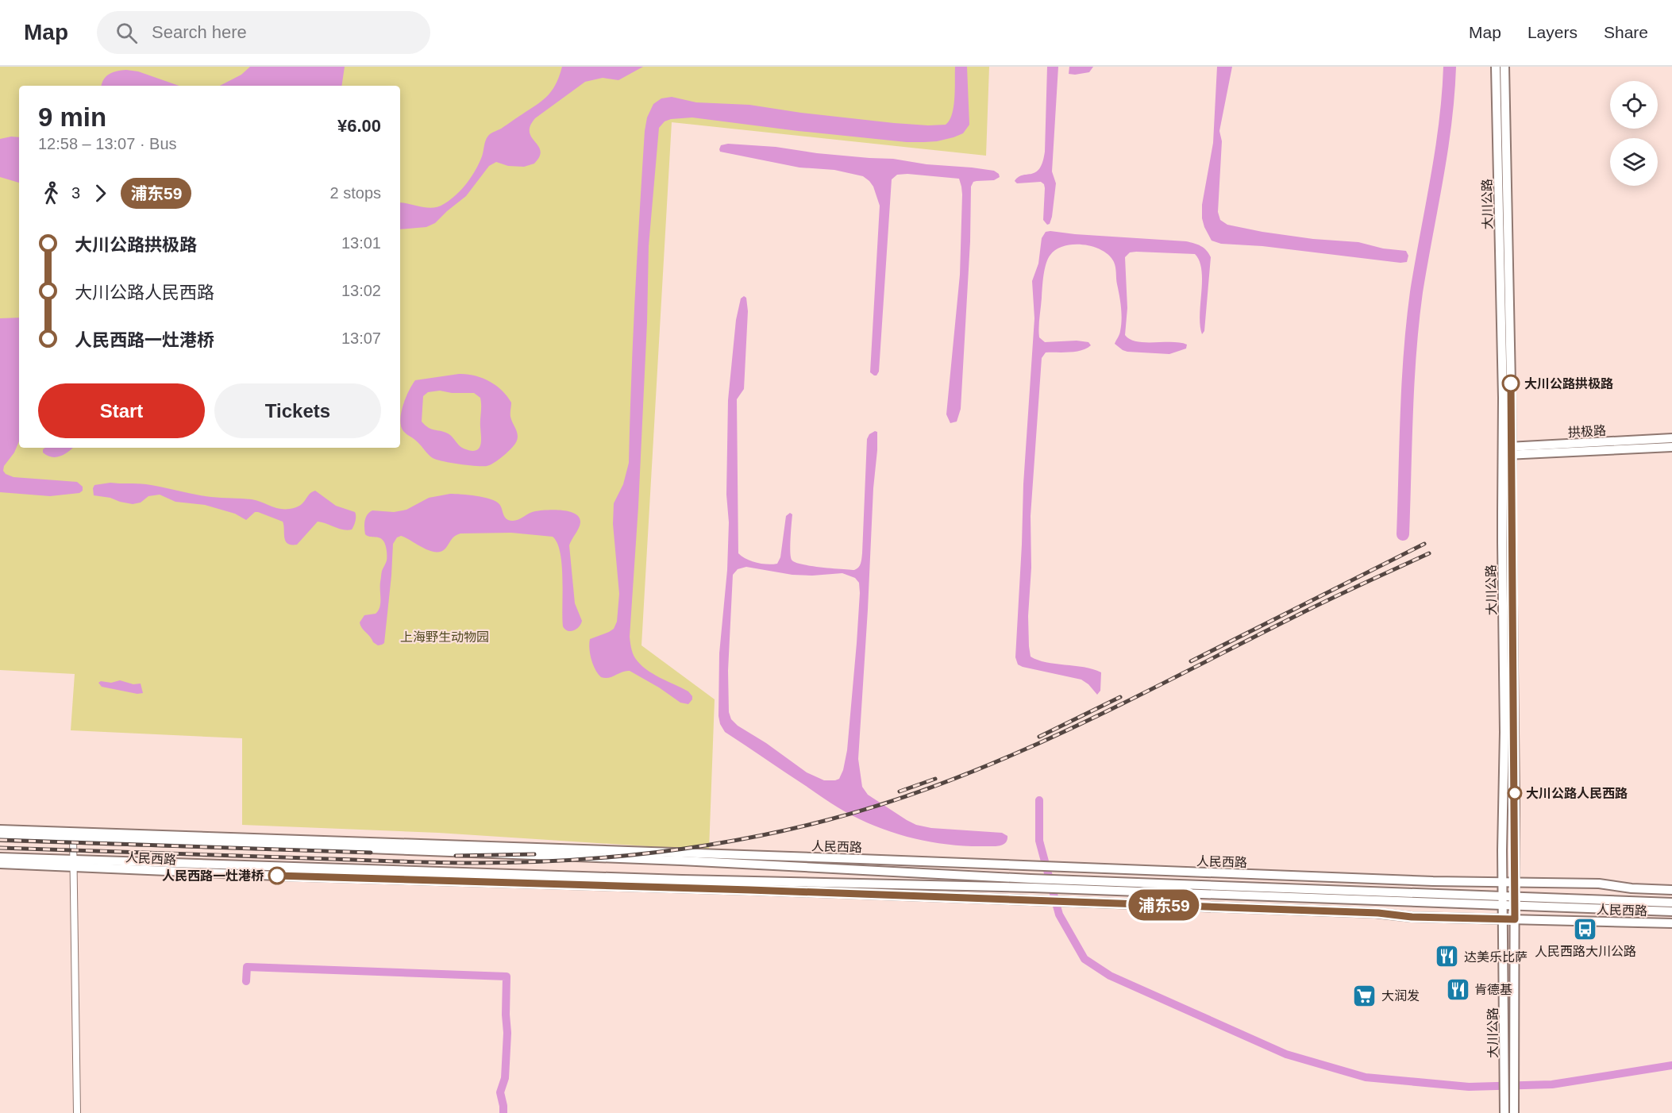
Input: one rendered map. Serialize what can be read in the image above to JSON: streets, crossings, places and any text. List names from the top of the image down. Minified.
{"streets":{"main road":["大川公路","拱极路","人民西路"]},"crossings":[["大川公路","拱极路"],["大川公路","人民西路"]],"parks":["上海野生动物园"],"places":{"other":["大川公路拱极路","大川公路人民西路","人民西路一灶港桥"],"bus stop":["人民西路大川公路"],"restaurant":["达美乐比萨","肯德基"],"supermarket":["大润发"]},"lines":["bus line 浦东59"],"page":{"header":"Map","search":"Search here","nav":["Map","Layers","Share"],"on_map":"浦东59","heading":["9 min","12:58 – 13:07 · Bus","¥6.00"],"legs":["3","浦东59","2 stops"],"list":[{"name":"大川公路拱极路","value":"13:01"},{"name":"大川公路人民西路","value":"13:02"},{"name":"人民西路一灶港桥","value":"13:07"}],"buttons":["Start","Tickets"]}}
